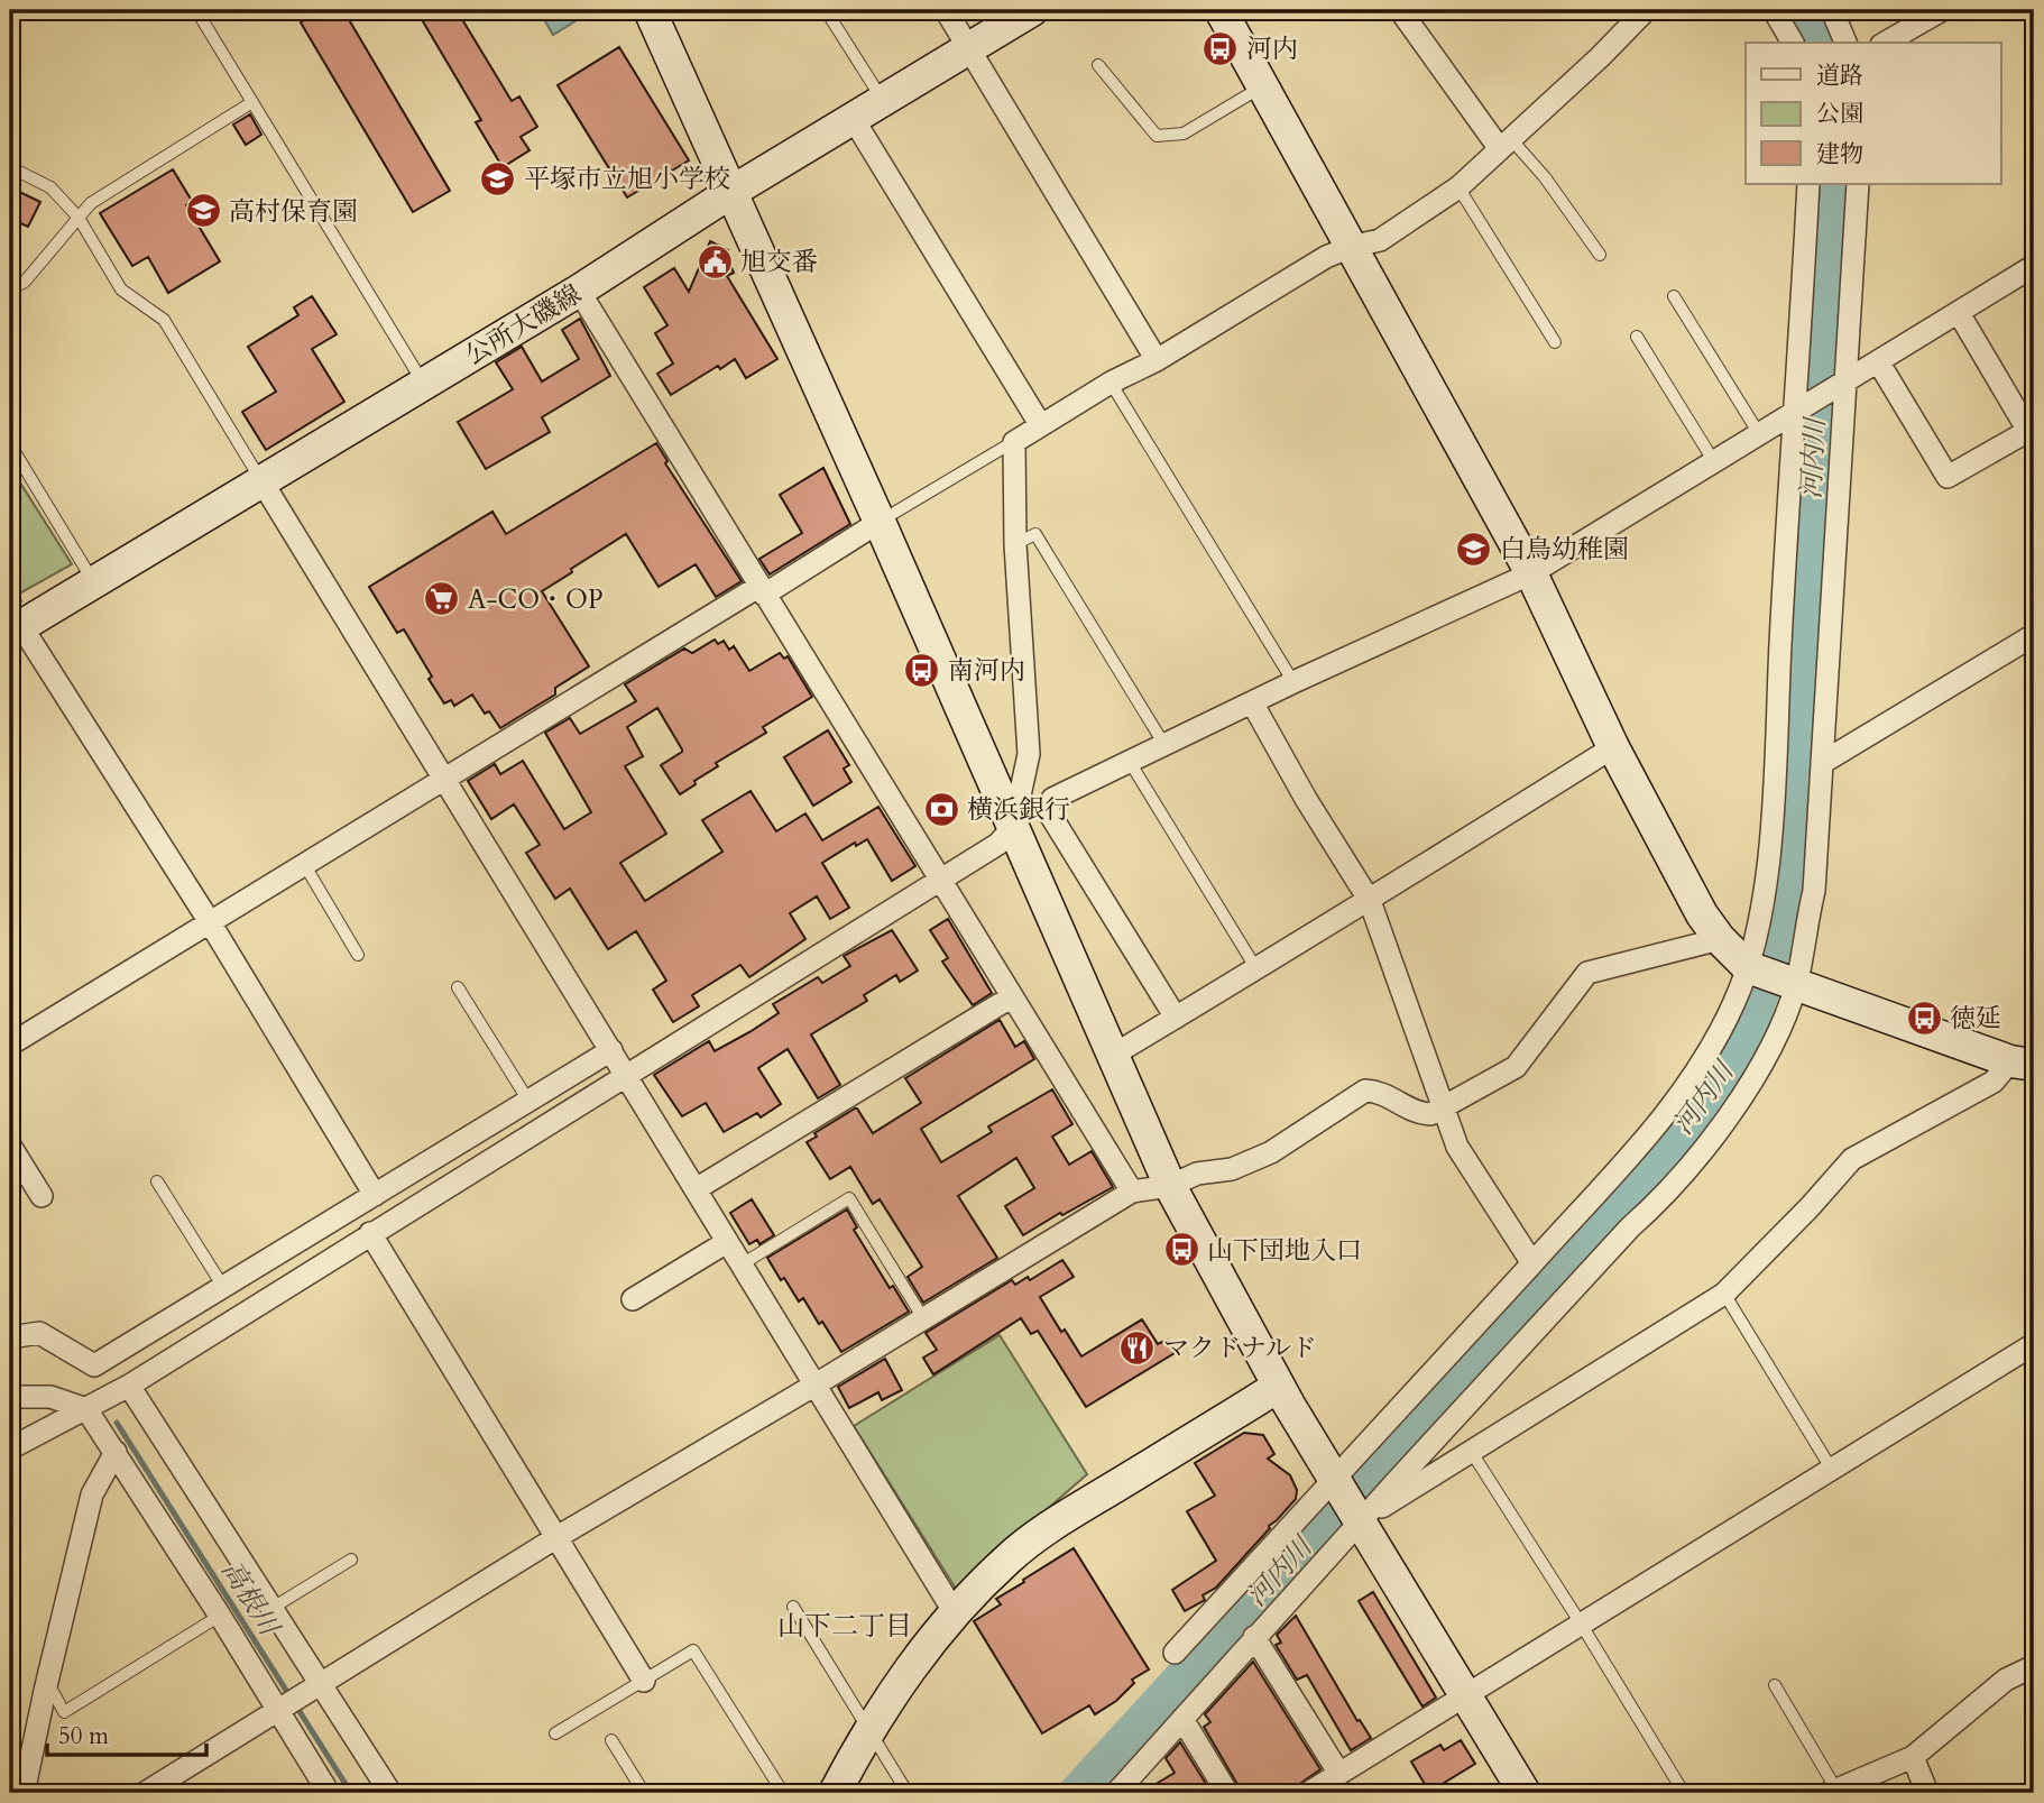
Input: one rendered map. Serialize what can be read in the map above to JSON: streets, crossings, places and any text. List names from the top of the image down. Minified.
{"streets":{"street":["公所大磯線"]},"districts":["山下二丁目"],"water":["河内川","高根川"],"places":{"bus stop":["河内","南河内","徳延","山下団地入口"],"school or university":["平塚市立旭小学校","高村保育園","白鳥幼稚園"],"public building":["旭交番"],"supermarket":["A-CO・OP"],"bank":["横浜銀行"],"restaurant":["マクドナルド"]},"legend":["道路","公園","建物"],"scale_bar":"50 m"}
